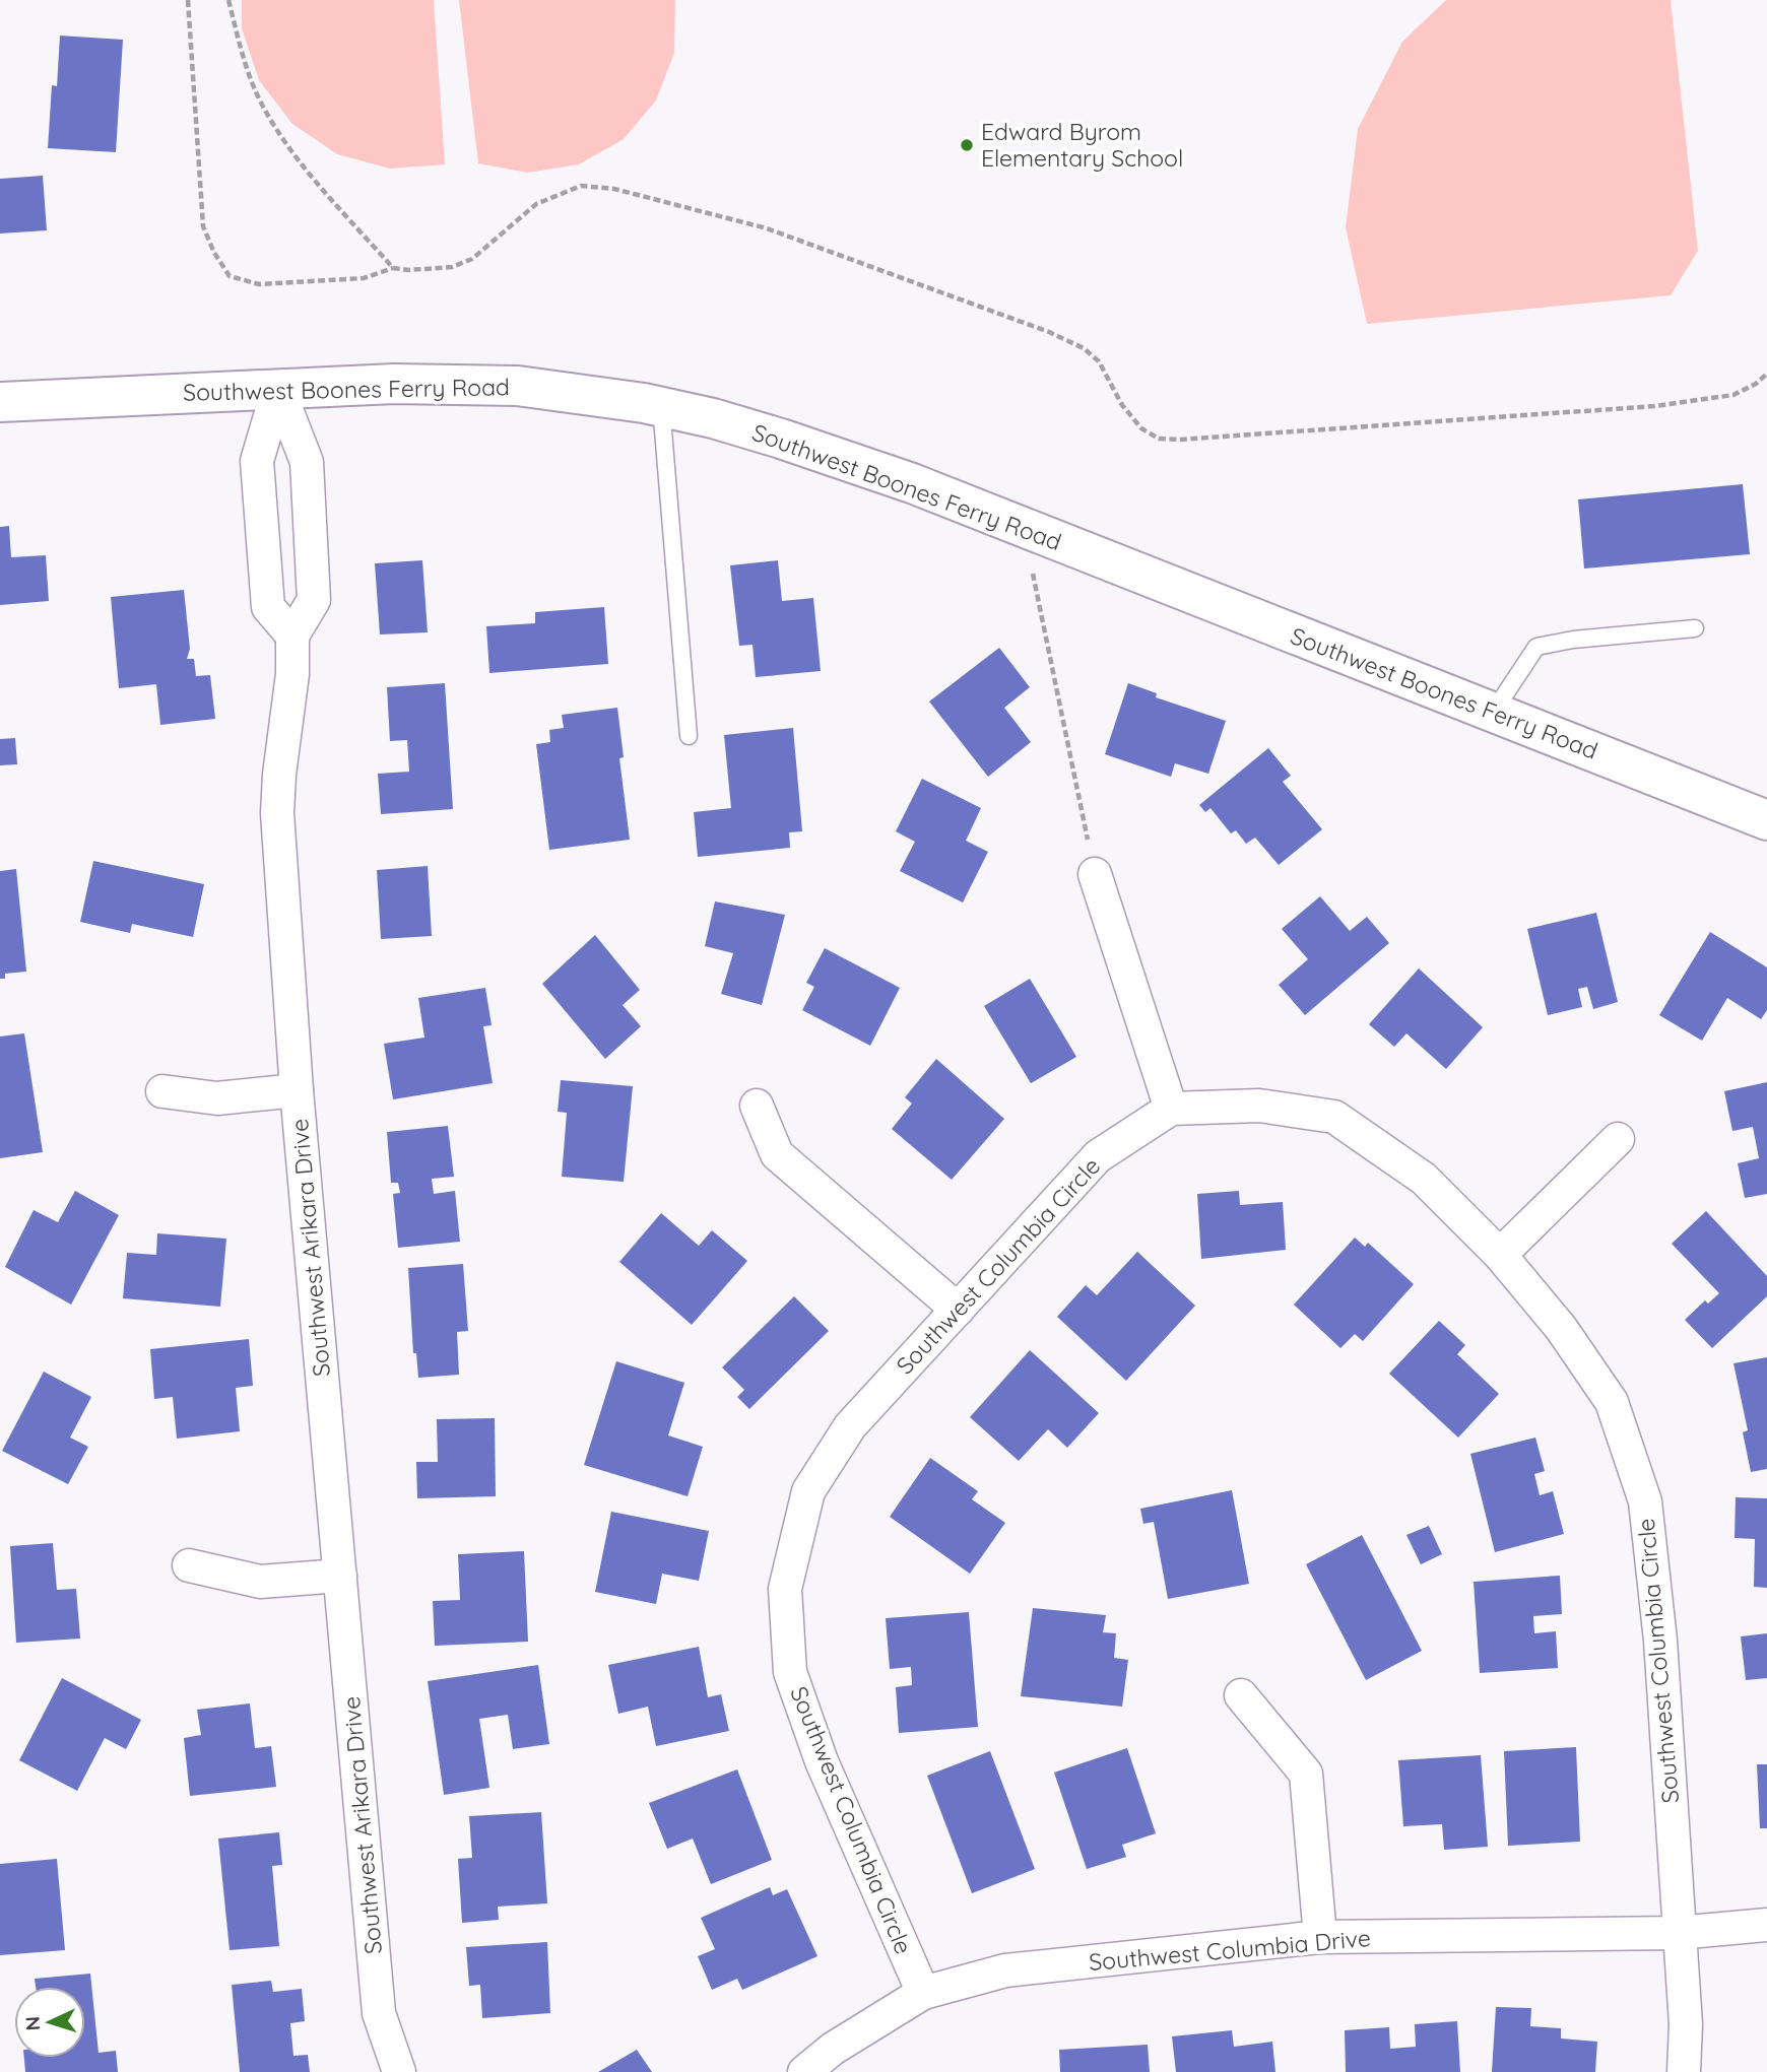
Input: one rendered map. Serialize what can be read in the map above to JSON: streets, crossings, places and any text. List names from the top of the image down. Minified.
{"streets":{"main road":["Southwest Boones Ferry Road"],"street":["Southwest Arikara Drive","Southwest Columbia Circle","Southwest Columbia Drive"]},"crossings":[["Southwest Columbia Circle","Southwest Columbia Drive"]],"places":["Edward Byrom Elementary School"],"north":"left"}
